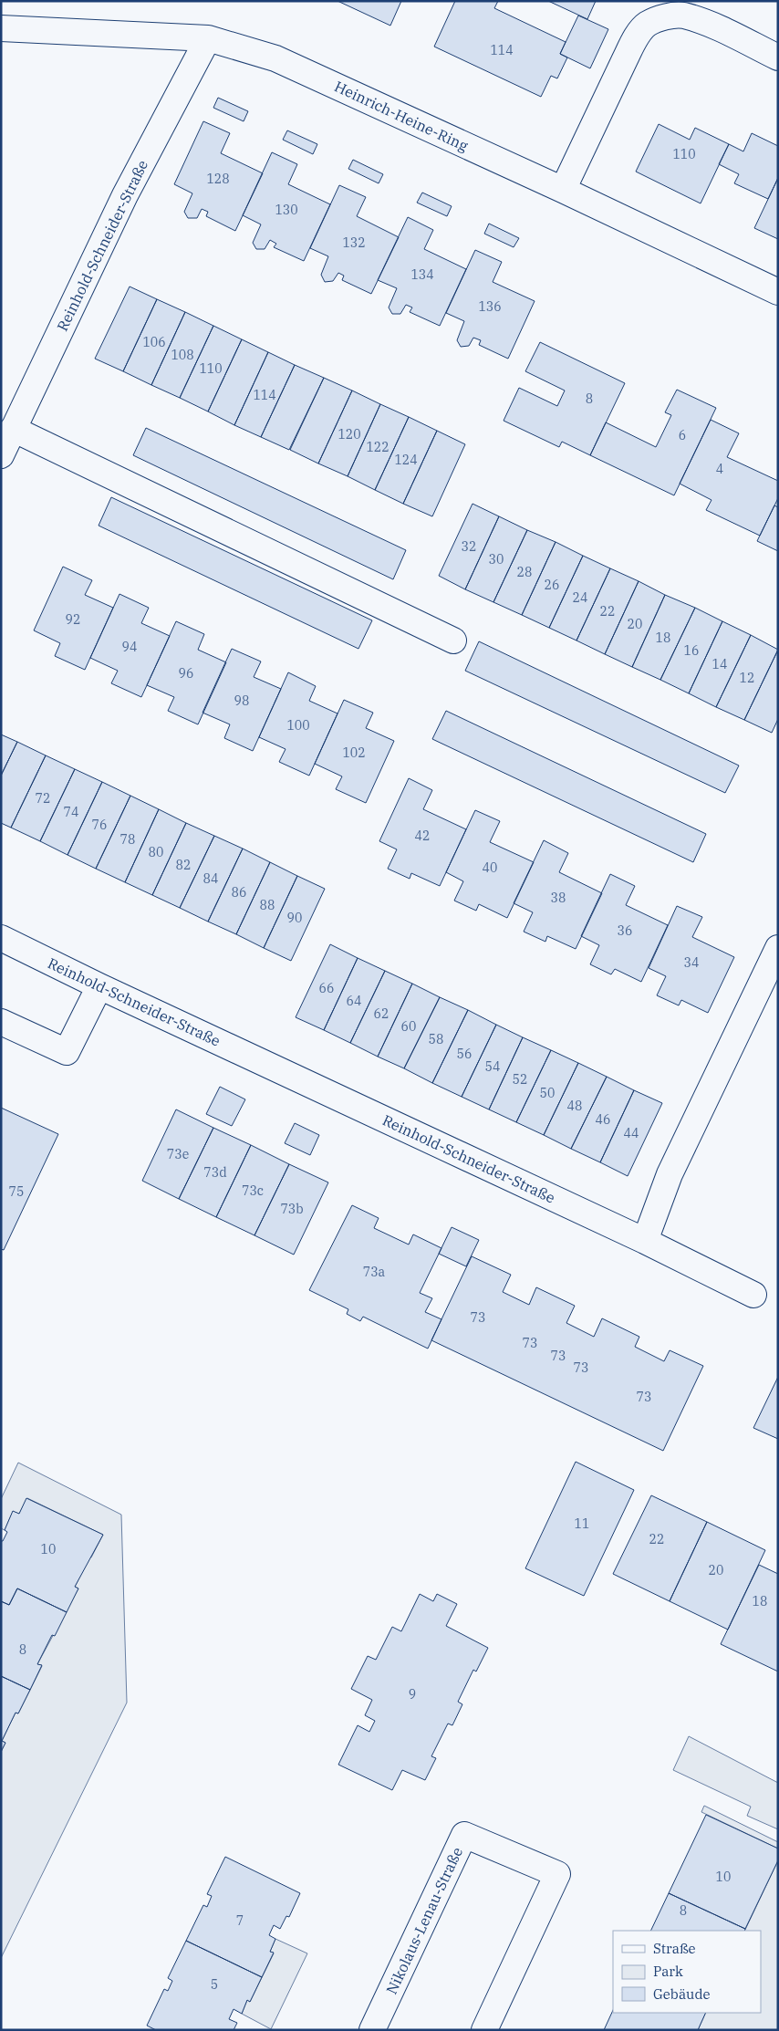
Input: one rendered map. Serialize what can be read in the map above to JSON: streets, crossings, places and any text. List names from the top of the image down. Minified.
{"streets":{"street":["Heinrich-Heine-Ring","Reinhold-Schneider-Straße","Nikolaus-Lenau-Straße"]},"crossings":[["Heinrich-Heine-Ring","Reinhold-Schneider-Straße"]],"house_numbers":["114","110","128","130","132","134","136","106","108","110","114","8","120","6","122","124","4","32","30","28","26","24","22","92","20","18","94","16","14","96","12","98","100","102","72","74","76","42","78","80","82","40","84","86","38","88","90","36","34","66","64","62","60","58","56","54","52","50","48","46","44","73e","73d","73c","75","73b","73a","73","73","73","73","73","11","22","10","20","18","8","9","10","8","7","5"],"legend":["Straße","Park","Gebäude"]}
